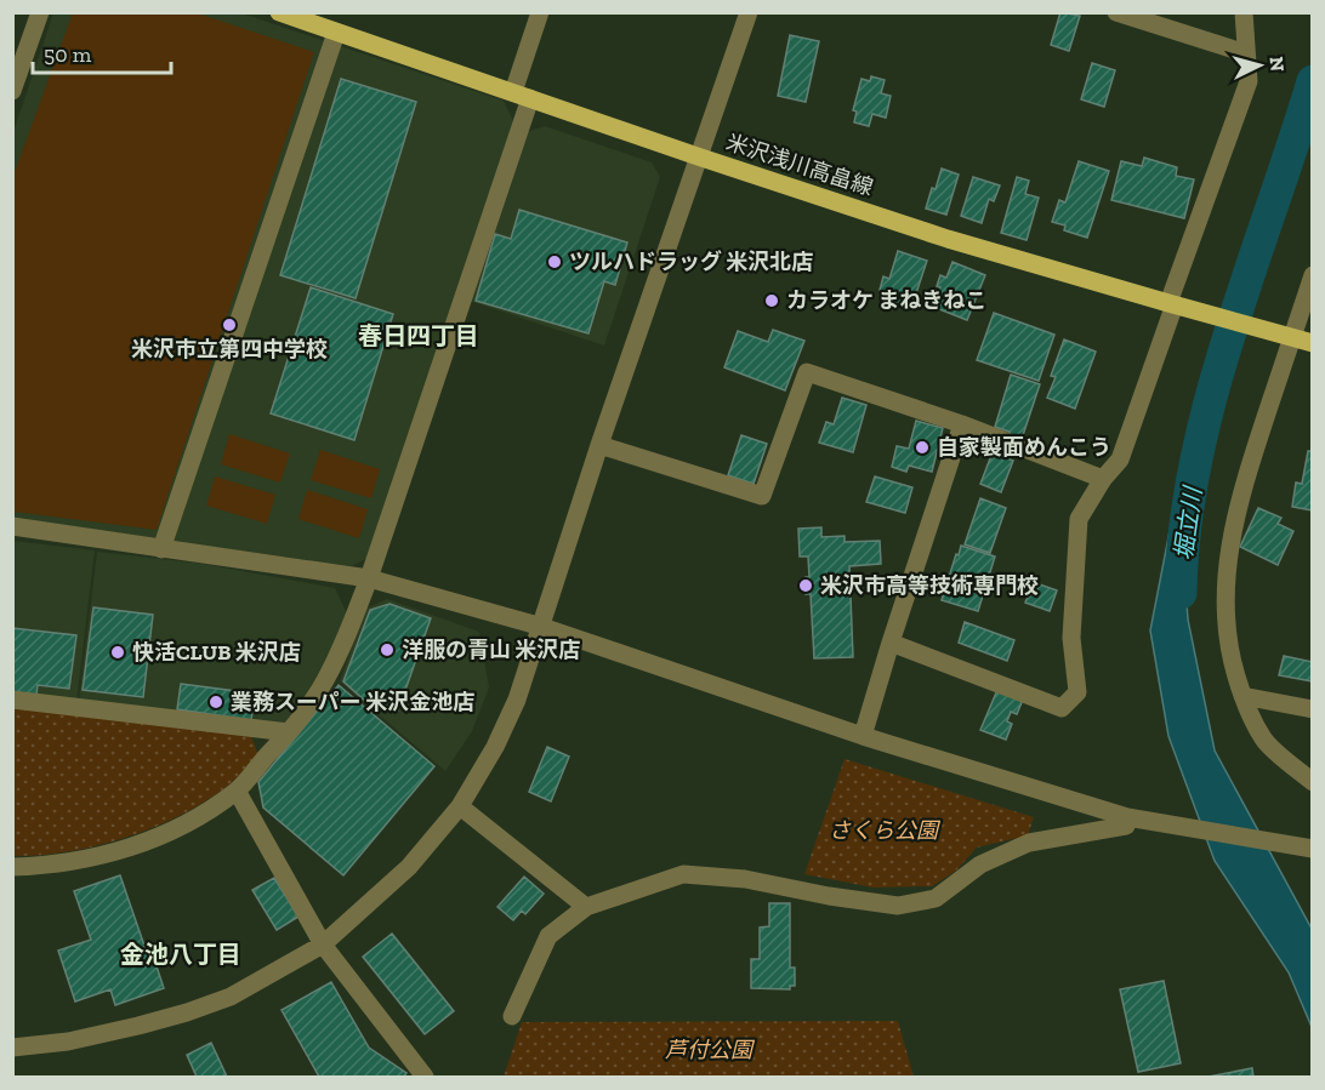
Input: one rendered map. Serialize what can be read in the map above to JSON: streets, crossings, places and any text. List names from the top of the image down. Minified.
{"streets":{"main road":["米沢浅川高畠線"]},"districts":["春日四丁目","金池八丁目"],"water":["堀立川"],"parks":["さくら公園","芦付公園"],"places":["ツルハドラッグ 米沢北店","カラオケ まねきねこ","米沢市立第四中学校","自家製面めんこう","米沢市高等技術専門校","洋服の青山 米沢店","快活CLUB 米沢店","業務スーパー 米沢金池店"],"scale_bar":"50 m","north":"right"}
